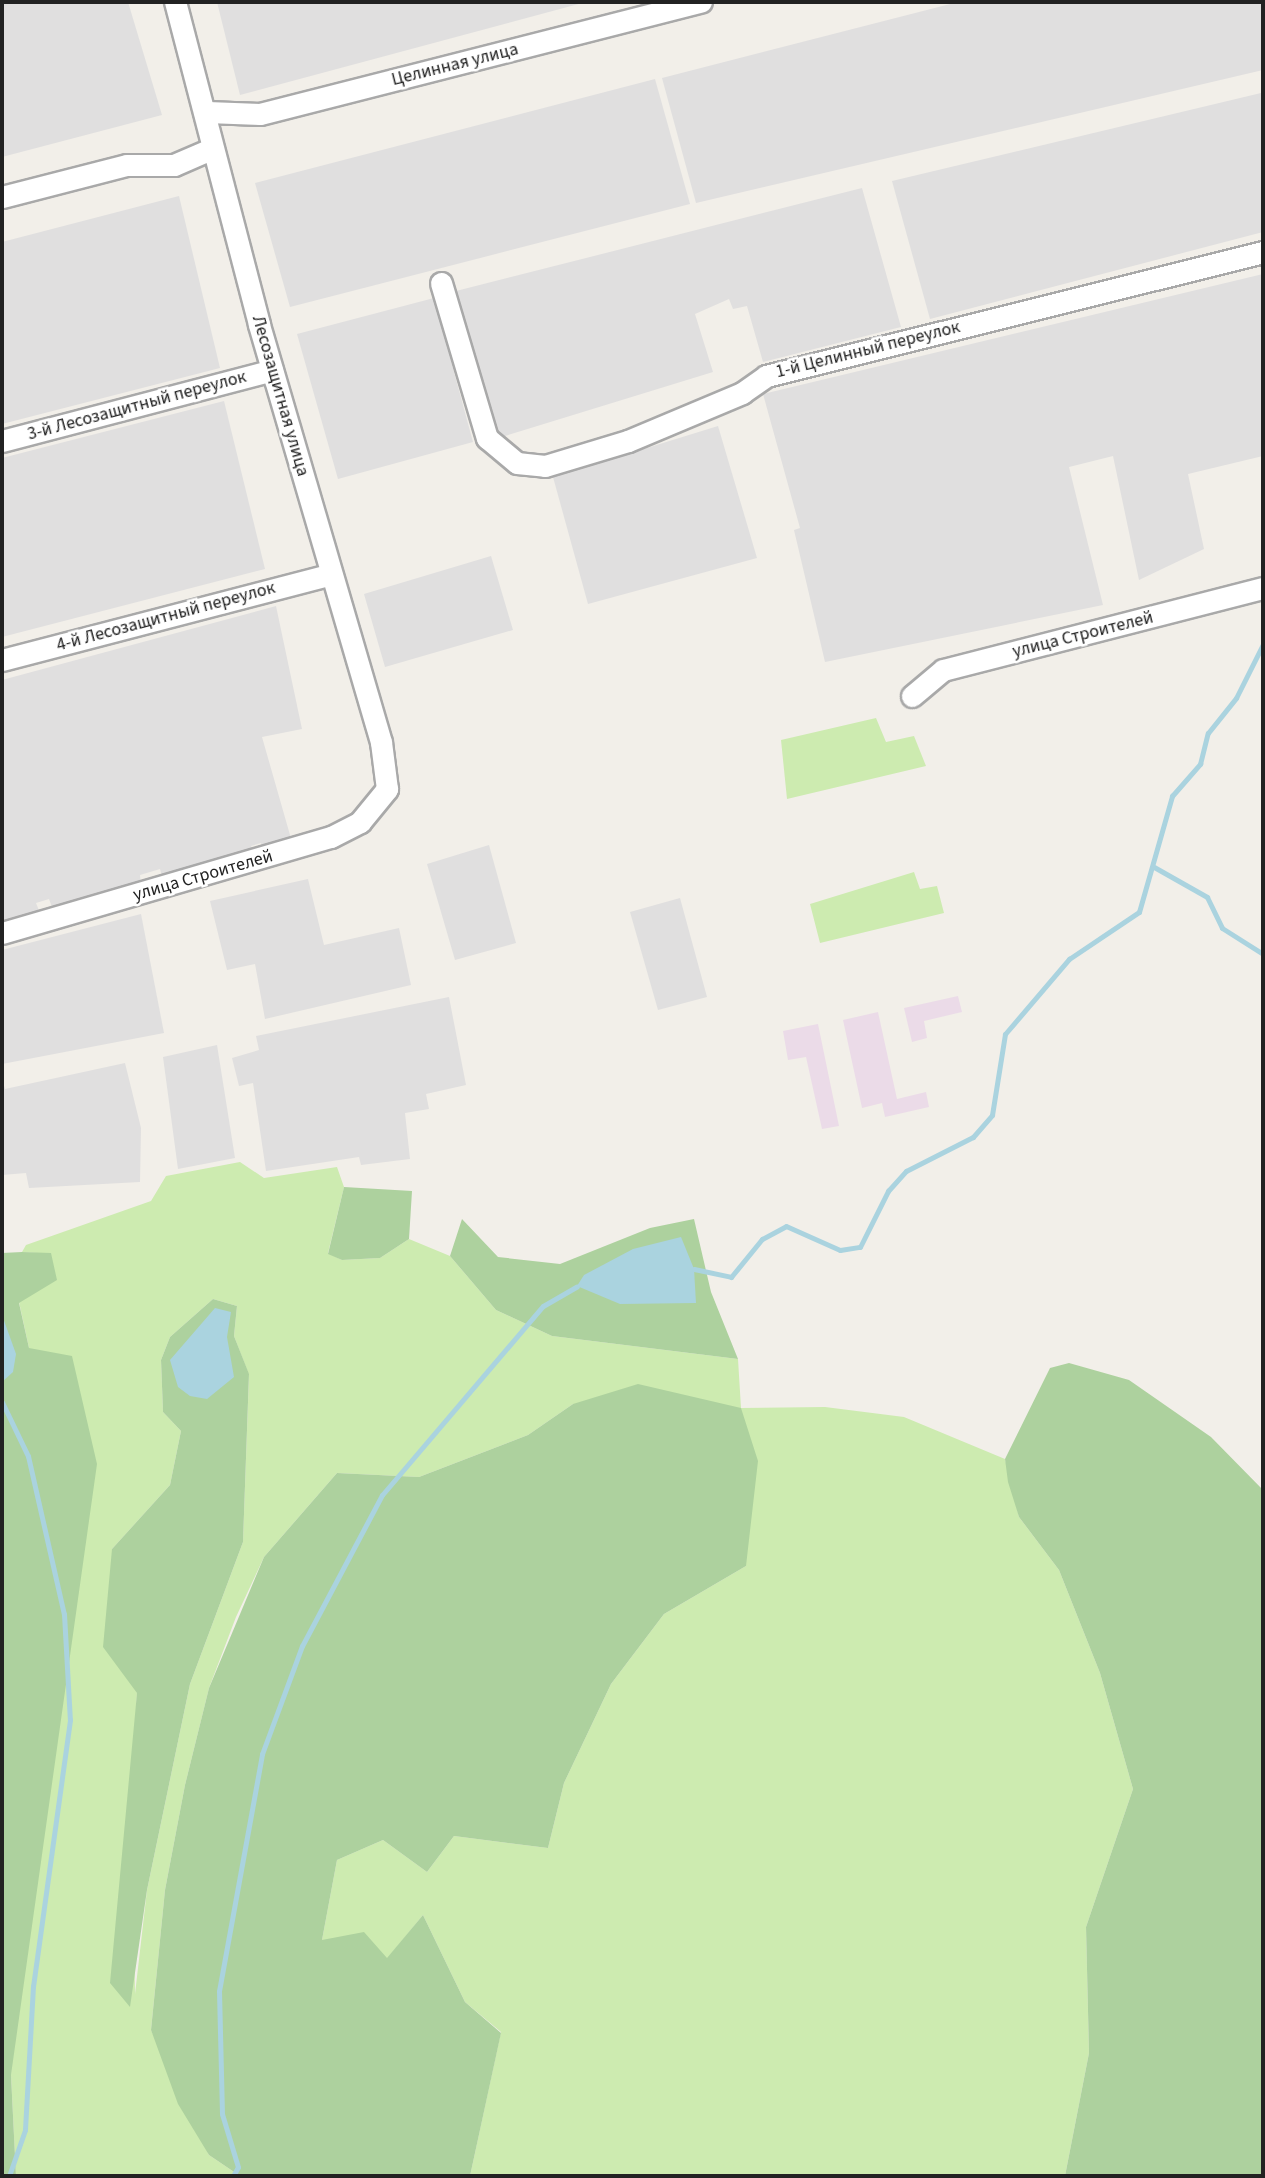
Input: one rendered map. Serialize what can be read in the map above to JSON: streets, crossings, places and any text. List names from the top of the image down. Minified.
{"streets":{"street":["Целинная улица","1-й Целинный переулок","Лесозащитная улица","3-й Лесозащитный переулок","4-й Лесозащитный переулок","улица Строителей"]},"crossings":[["Целинная улица","Лесозащитная улица"],["Лесозащитная улица","3-й Лесозащитный переулок"],["Лесозащитная улица","4-й Лесозащитный переулок"],["Лесозащитная улица","улица Строителей"]]}
